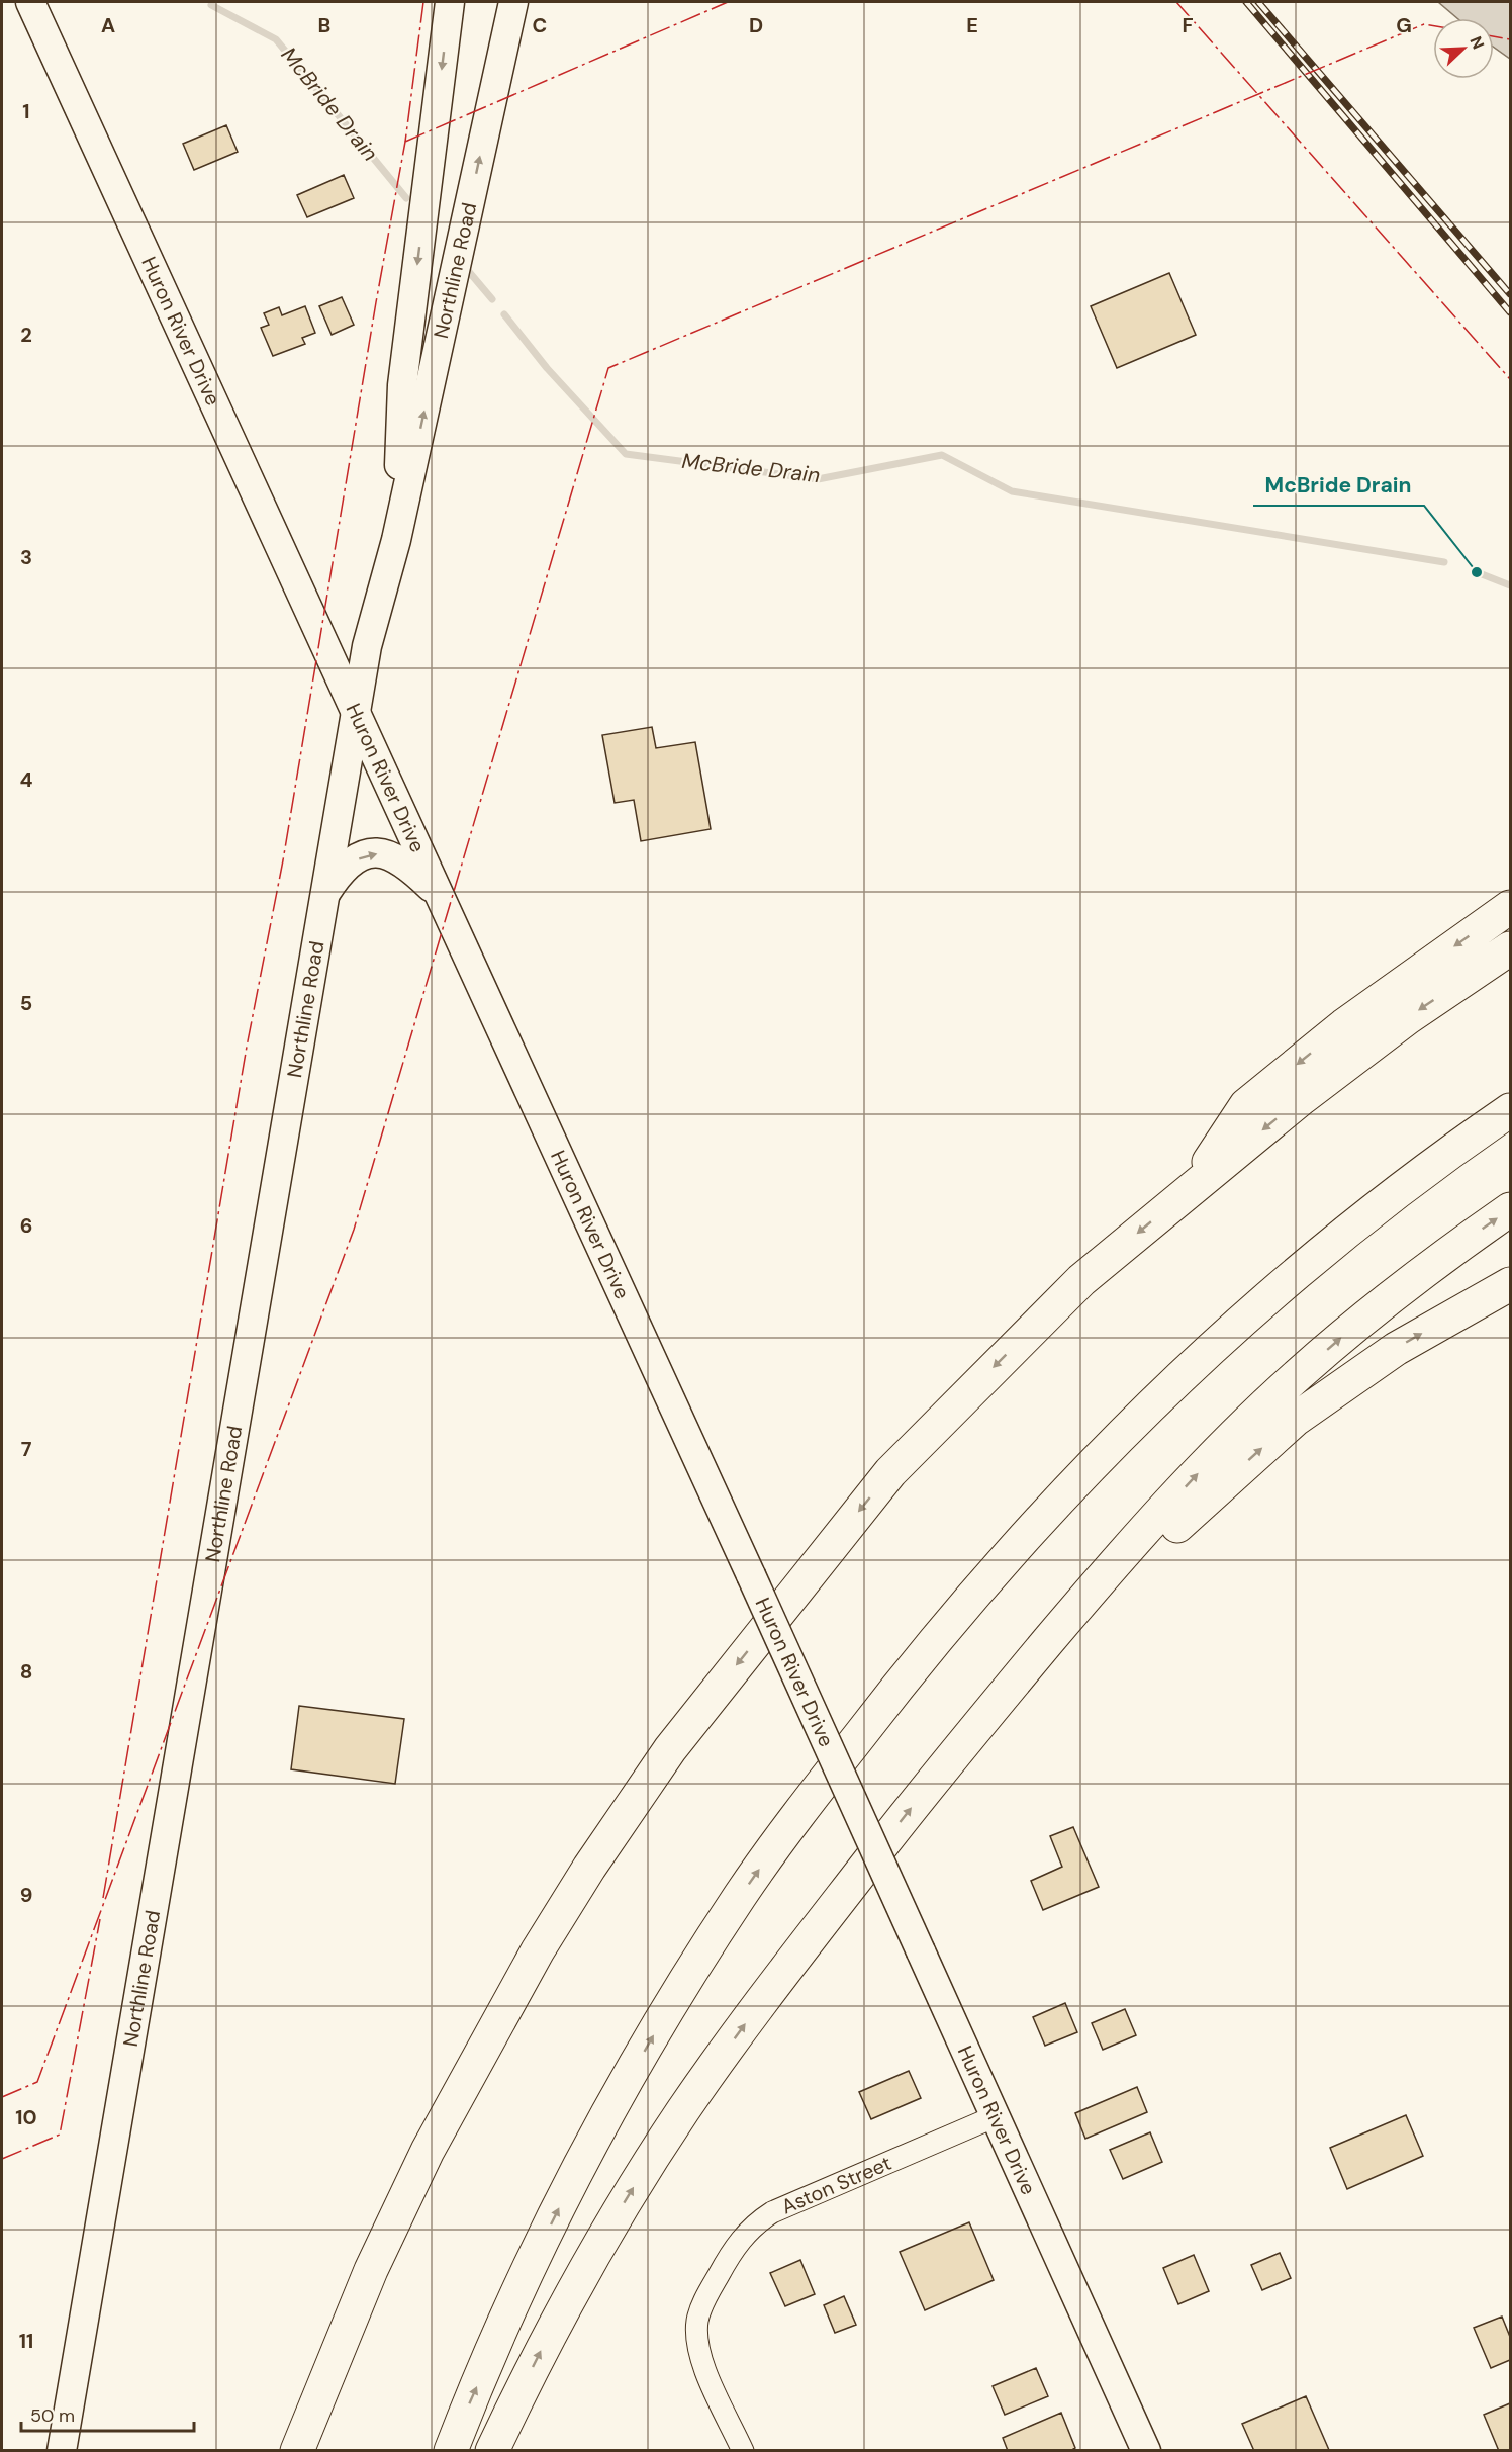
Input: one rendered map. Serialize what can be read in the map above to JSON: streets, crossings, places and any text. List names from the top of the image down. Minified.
{"streets":{"street":["Northline Road","Huron River Drive","Aston Street"]},"crossings":[["Northline Road","Huron River Drive"],["Huron River Drive","Aston Street"]],"water":["McBride Drain"],"places":["McBride Drain"],"scale_bar":"50 m","north":"top right","grid":{"columns":["A","B","C","D","E","F","G"],"rows":["1","2","3","4","5","6","7","8","9","10","11"]}}
